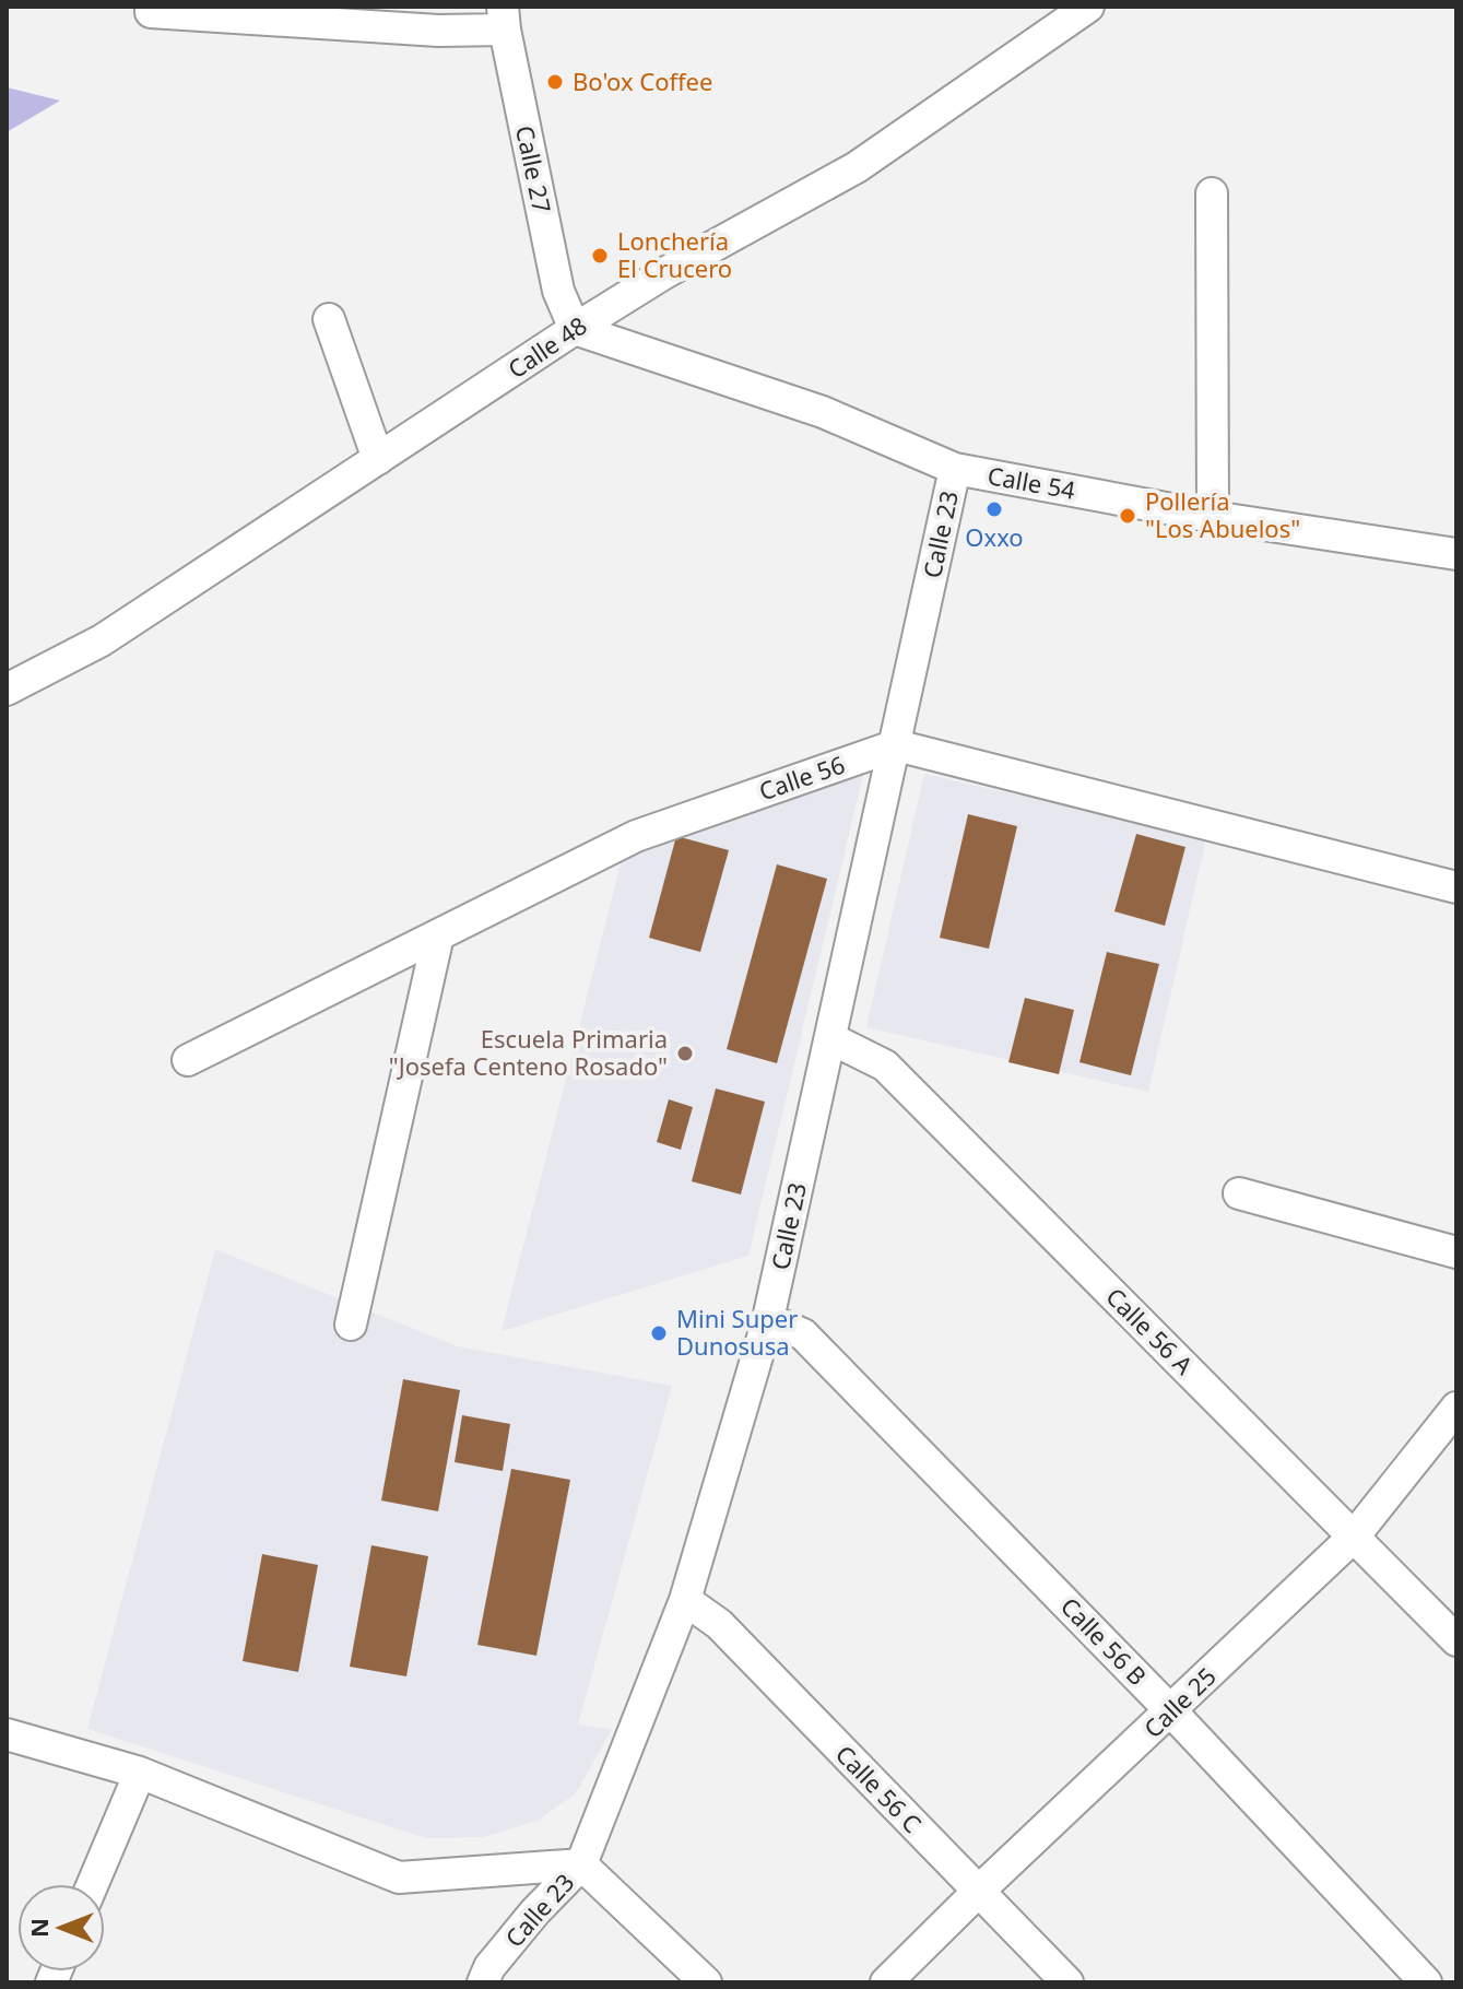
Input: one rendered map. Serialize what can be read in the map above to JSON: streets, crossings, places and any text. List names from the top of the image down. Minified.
{"streets":{"street":["Calle 27","Calle 48","Calle 54","Calle 23","Calle 56","Calle 56 A","Calle 56 B","Calle 25","Calle 56 C"]},"crossings":[["Calle 27","Calle 48"],["Calle 27","Calle 54"],["Calle 48","Calle 54"],["Calle 54","Calle 23"],["Calle 23","Calle 56"],["Calle 23","Calle 56 A"],["Calle 23","Calle 56 B"],["Calle 23","Calle 56 C"],["Calle 56 A","Calle 25"],["Calle 56 B","Calle 25"],["Calle 25","Calle 56 C"]],"places":["Bo'ox Coffee","Lonchería El Crucero","Oxxo","Pollería \"Los Abuelos\"","Escuela Primaria \"Josefa Centeno Rosado\"","Mini Super Dunosusa"],"north":"left"}
